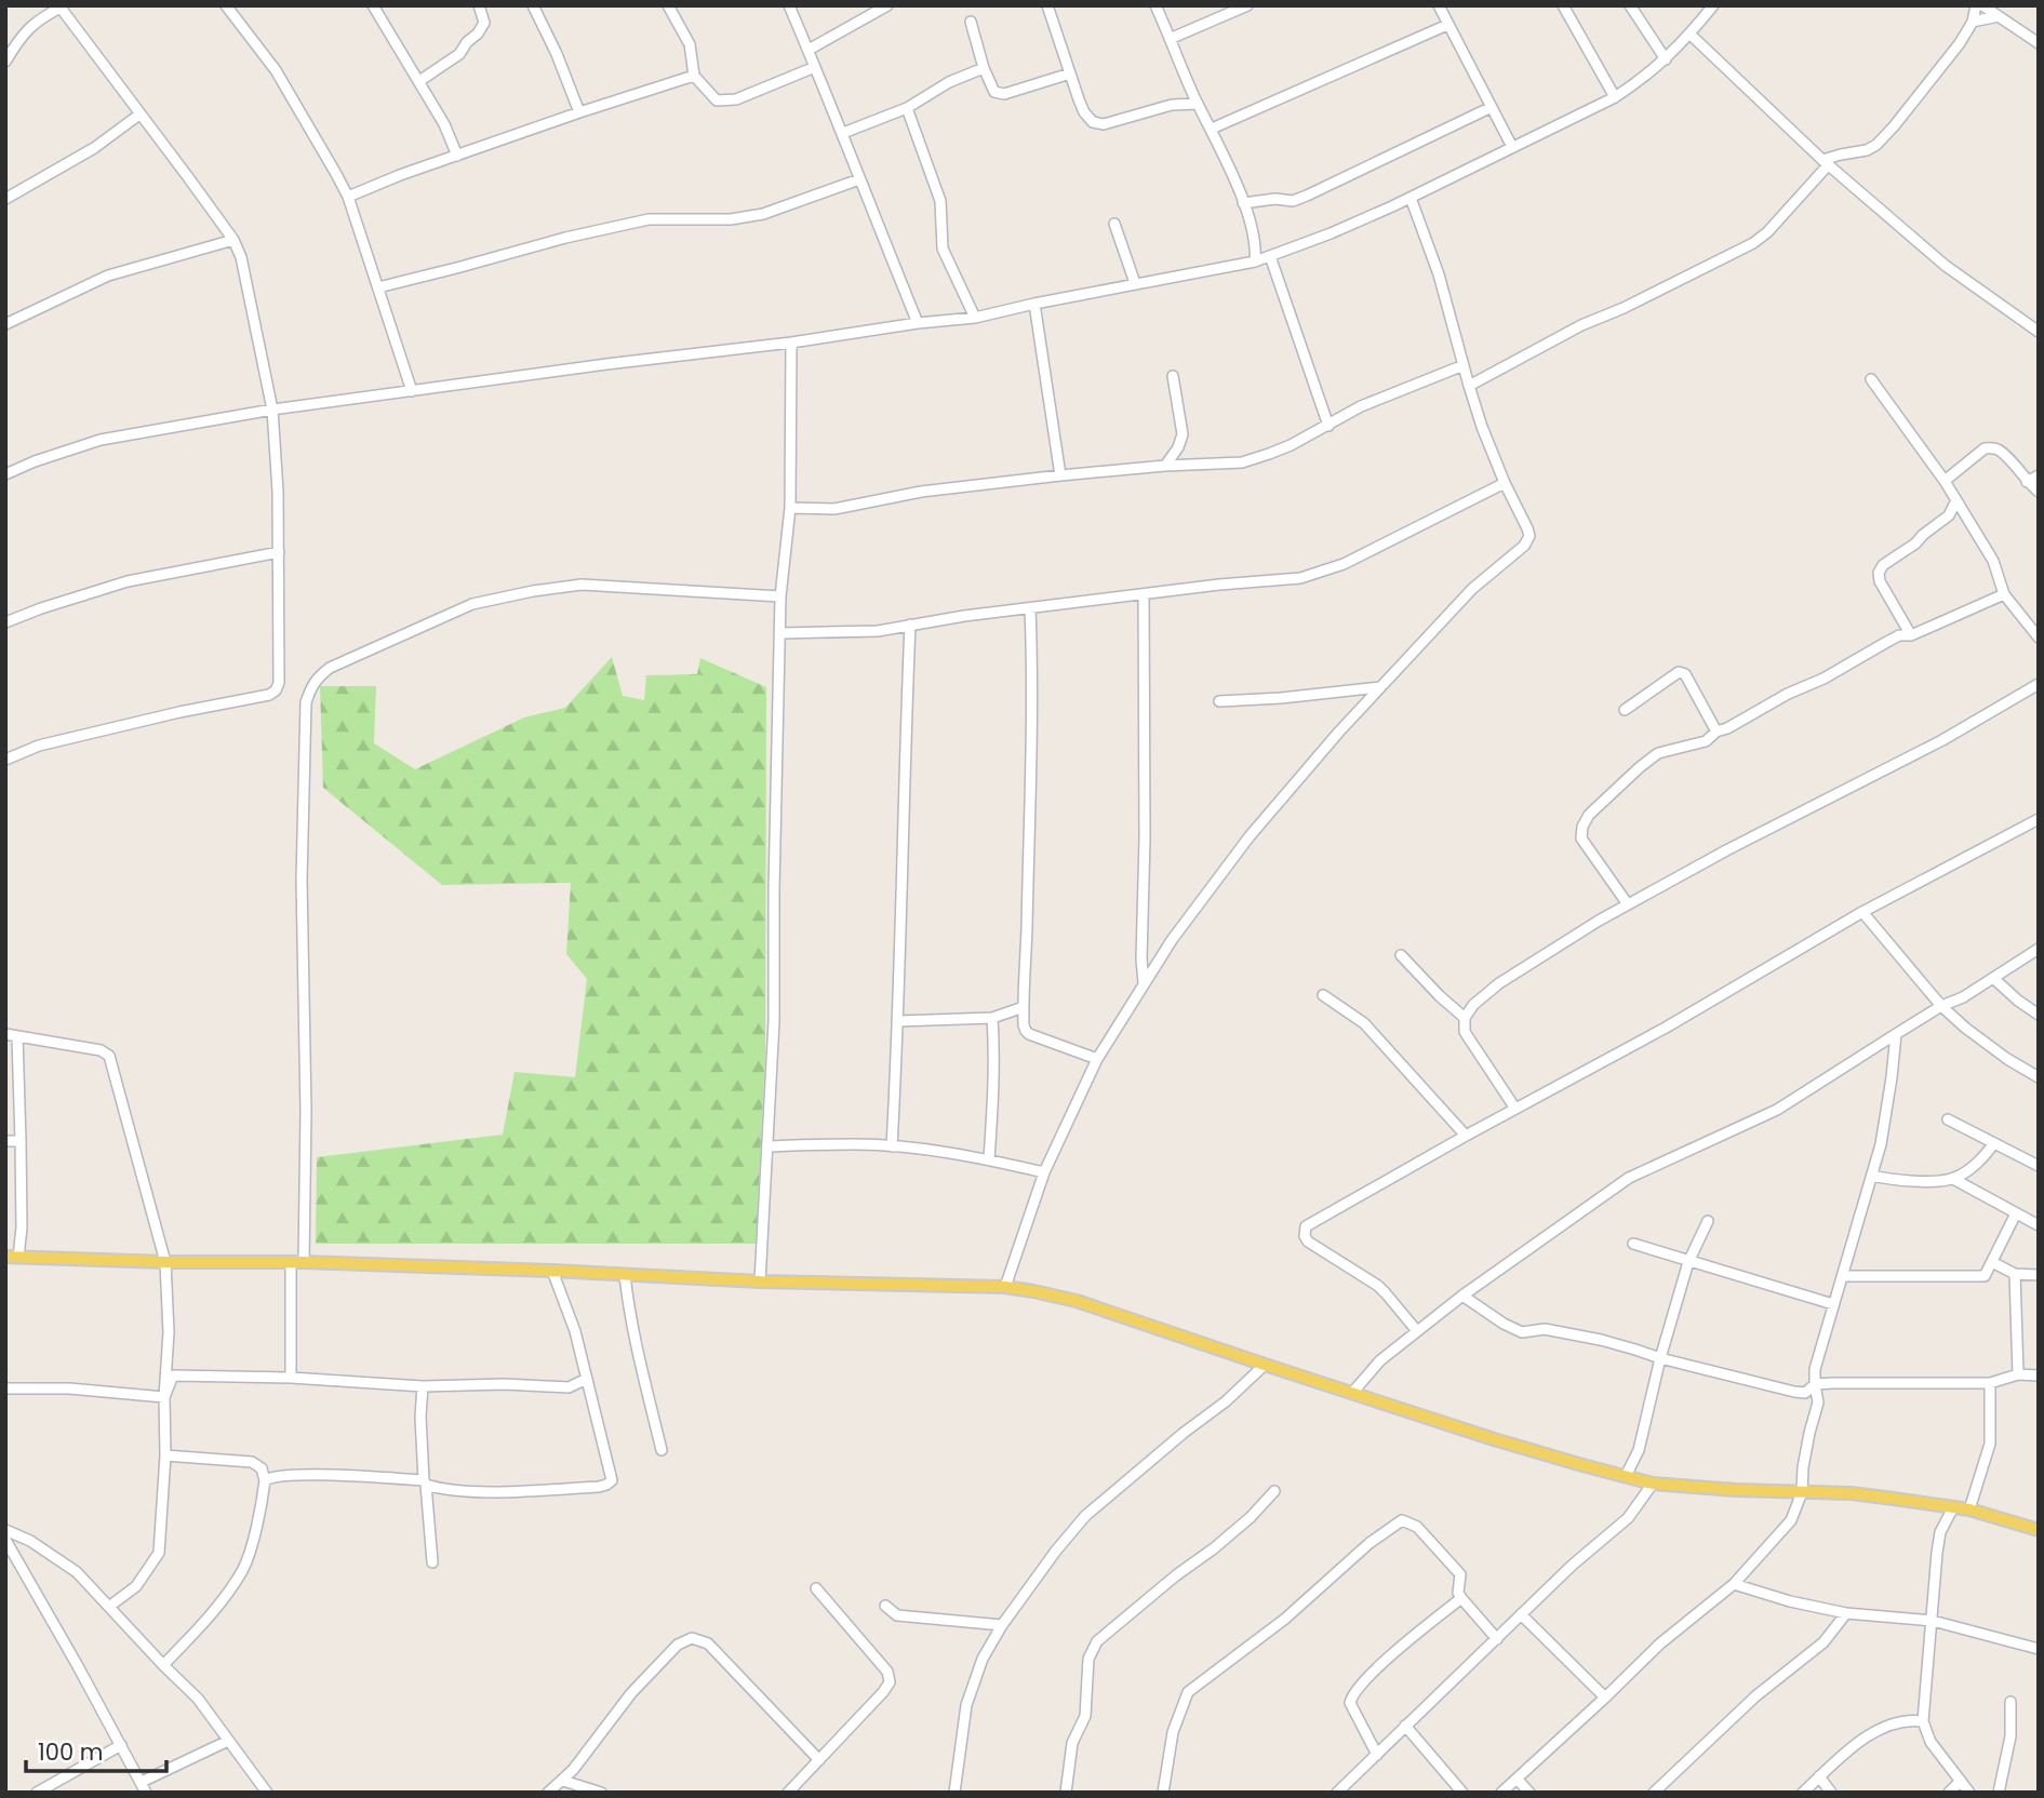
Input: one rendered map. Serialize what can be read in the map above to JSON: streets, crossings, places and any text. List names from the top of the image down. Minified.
{"scale_bar":"100 m"}
